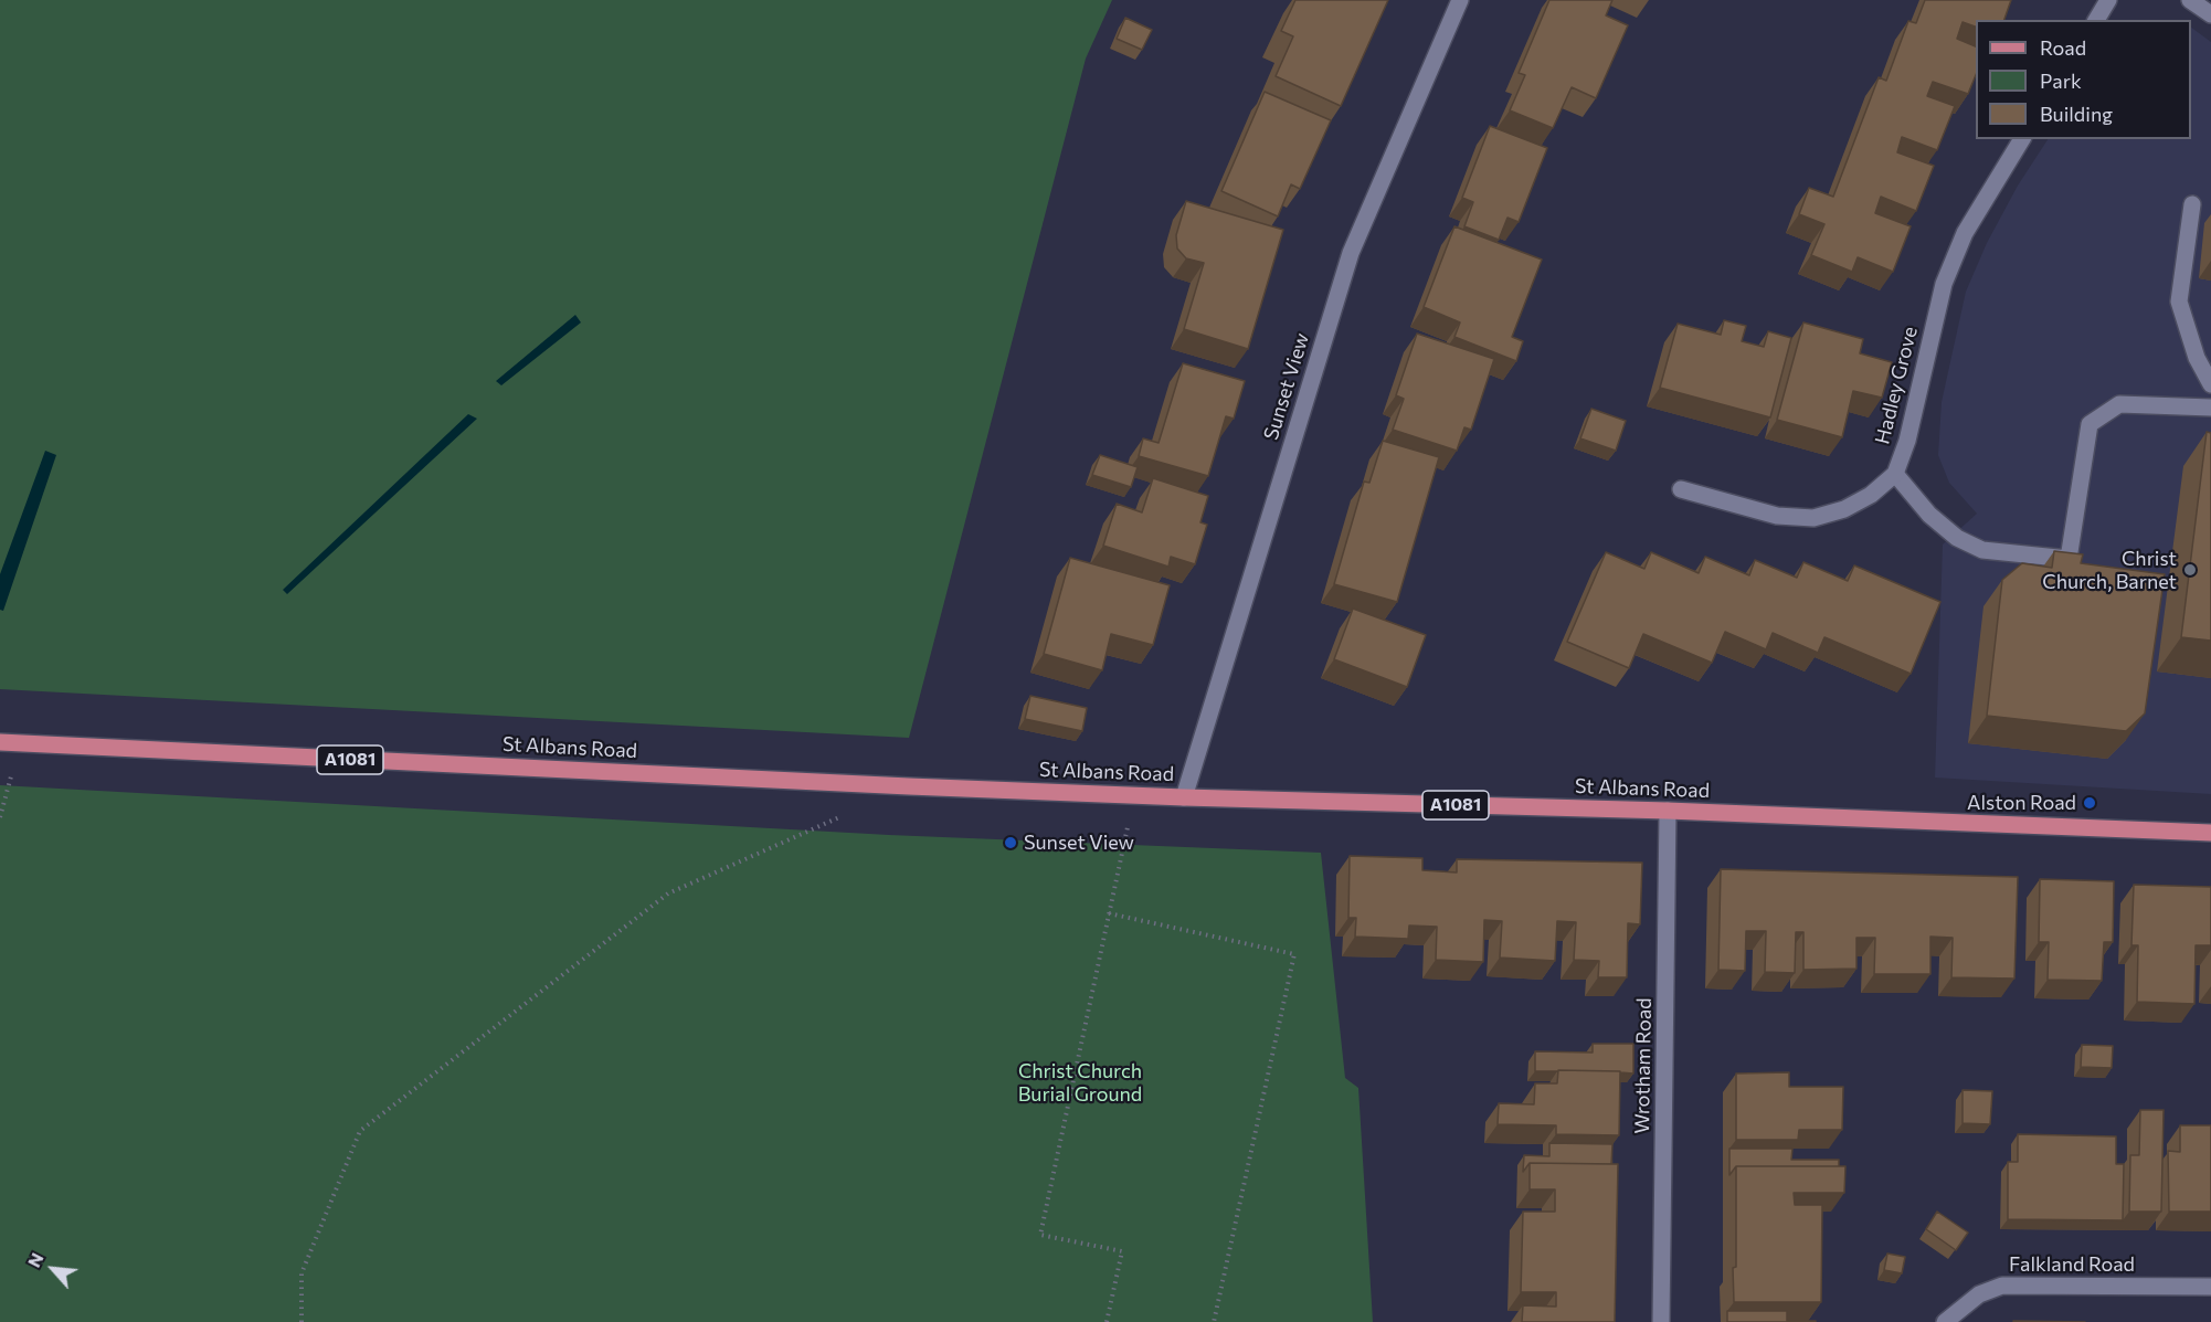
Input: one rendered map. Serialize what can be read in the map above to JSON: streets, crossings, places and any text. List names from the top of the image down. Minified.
{"streets":{"main road":["St Albans Road","A1081"],"street":["Hadley Grove","Sunset View","Wrotham Road","Falkland Road"]},"crossings":[["Sunset View","St Albans Road"],["St Albans Road","Wrotham Road"]],"parks":["Christ Church Burial Ground"],"places":["Christ Church, Barnet","Alston Road","Sunset View"],"legend":["Road","Park","Building"],"north":"top left"}
